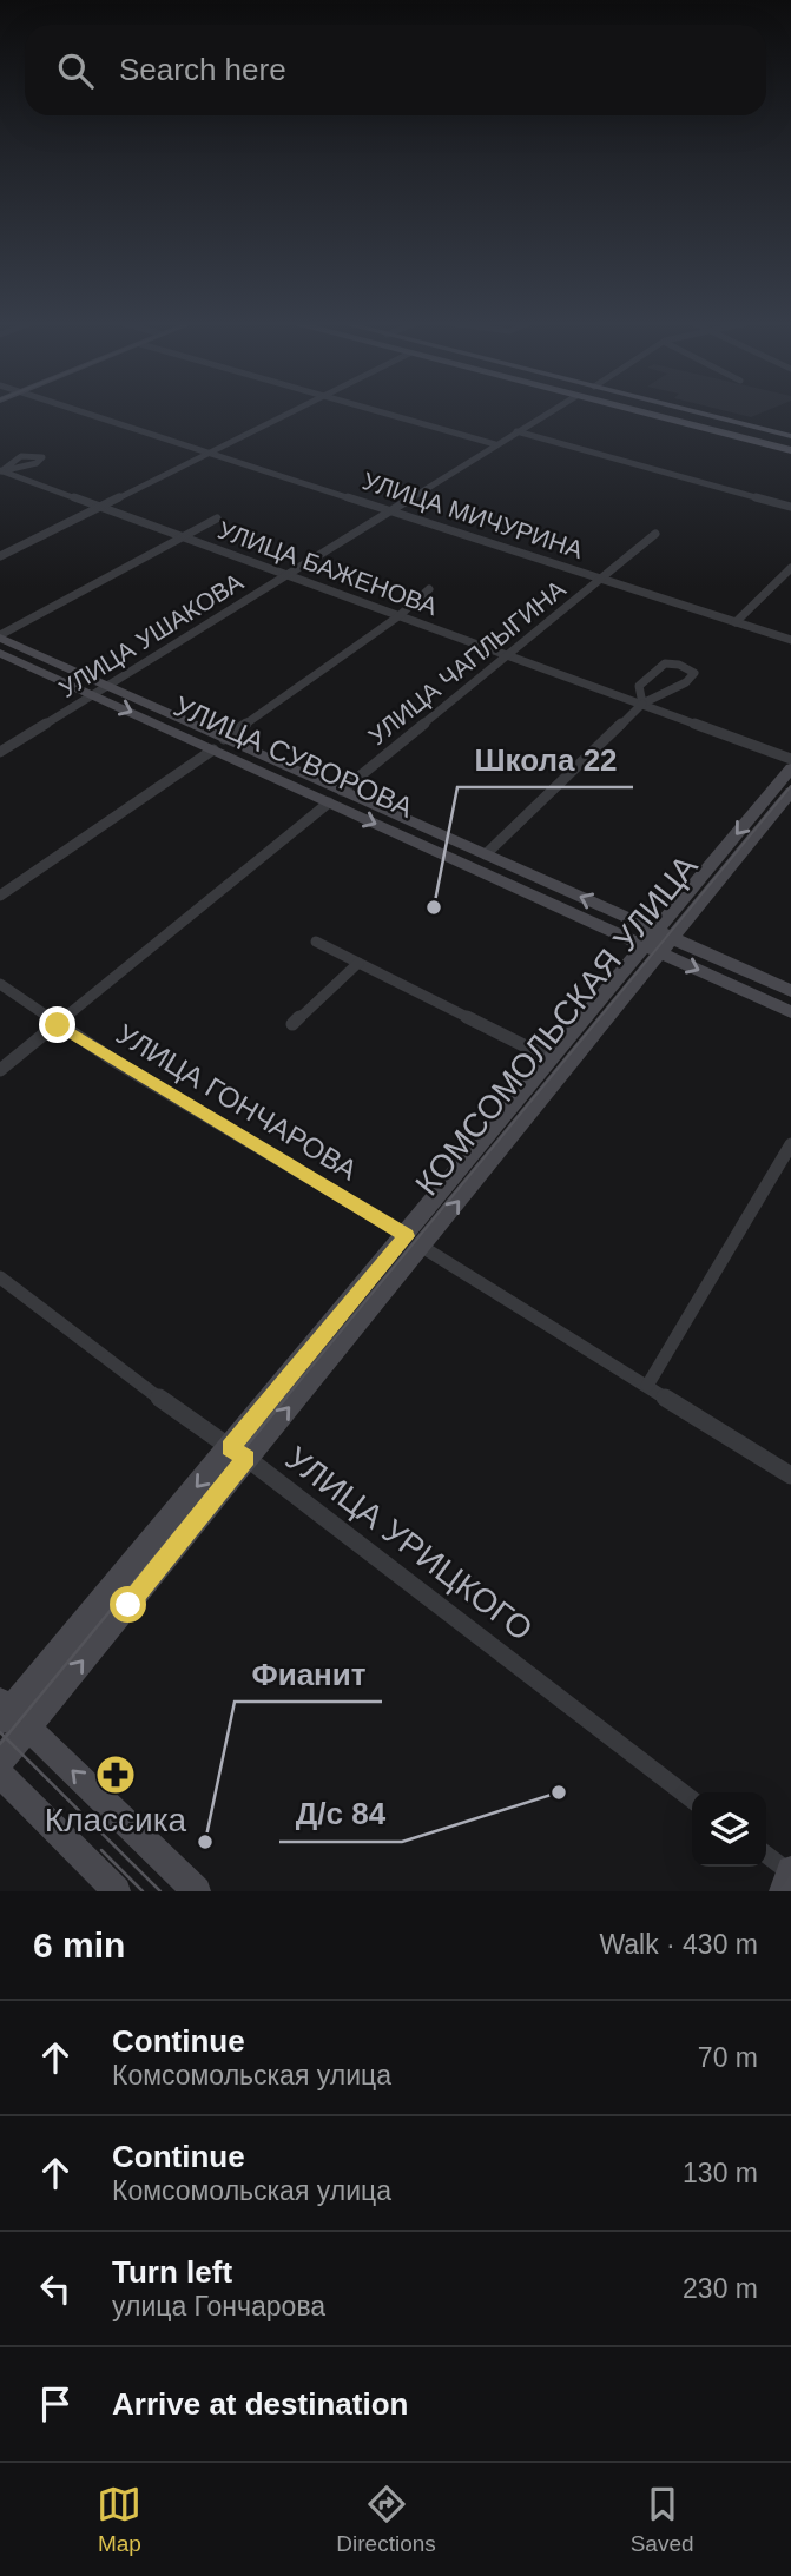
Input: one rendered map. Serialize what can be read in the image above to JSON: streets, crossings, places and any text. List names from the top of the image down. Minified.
{"streets":{"main road":["УЛИЦА СУВОРОВА","КОМСОМОЛЬСКАЯ УЛИЦА"],"street":["УЛИЦА МИЧУРИНА","УЛИЦА БАЖЕНОВА","УЛИЦА УШАКОВА","УЛИЦА ЧАПЛЫГИНА","УЛИЦА ГОНЧАРОВА","УЛИЦА УРИЦКОГО"]},"crossings":[["УЛИЦА МИЧУРИНА","УЛИЦА УШАКОВА"],["УЛИЦА МИЧУРИНА","УЛИЦА ЧАПЛЫГИНА"],["УЛИЦА БАЖЕНОВА","УЛИЦА УШАКОВА"],["УЛИЦА БАЖЕНОВА","УЛИЦА ЧАПЛЫГИНА"],["УЛИЦА УШАКОВА","УЛИЦА СУВОРОВА"],["УЛИЦА ЧАПЛЫГИНА","УЛИЦА СУВОРОВА"],["УЛИЦА СУВОРОВА","КОМСОМОЛЬСКАЯ УЛИЦА"],["КОМСОМОЛЬСКАЯ УЛИЦА","УЛИЦА ГОНЧАРОВА"],["КОМСОМОЛЬСКАЯ УЛИЦА","УЛИЦА УРИЦКОГО"]],"places":{"other":["Школа 22","Д/с 84","Фианит"],"pharmacy":["Классика"]},"page":{"search":"Search here","heading":["6 min","Walk · 430 m"],"list":[["Continue","Комсомольская улица","70 m"],["Continue","Комсомольская улица","130 m"],["Turn left","улица Гончарова","230 m"],"Arrive at destination"],"nav":["Map","Directions","Saved"]}}
